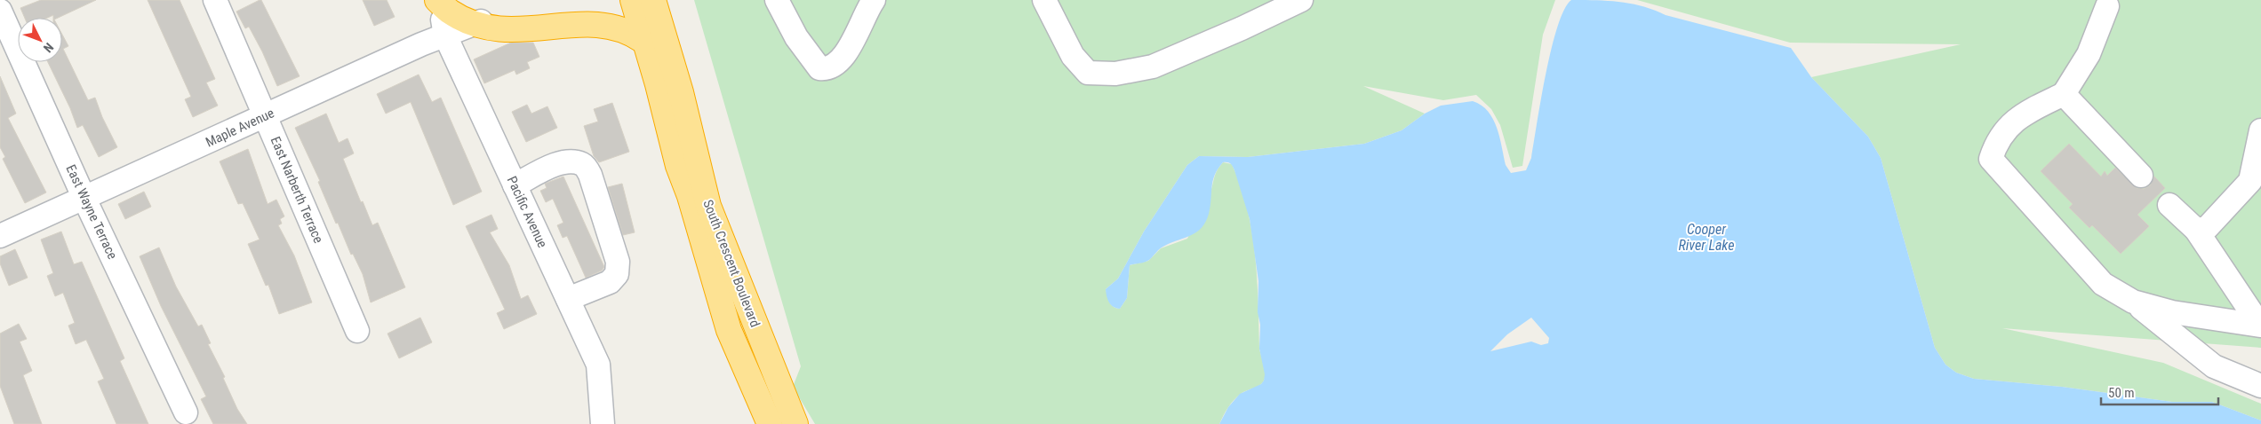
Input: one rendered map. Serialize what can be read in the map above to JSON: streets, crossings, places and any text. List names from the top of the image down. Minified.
{"streets":{"highway":["South Crescent Boulevard"],"street":["Maple Avenue","East Narberth Terrace","East Wayne Terrace","Pacific Avenue"]},"crossings":[["Maple Avenue","East Narberth Terrace"],["Maple Avenue","East Wayne Terrace"],["Maple Avenue","Pacific Avenue"]],"water":["Cooper River Lake"],"scale_bar":"50 m","north":"bottom right"}
